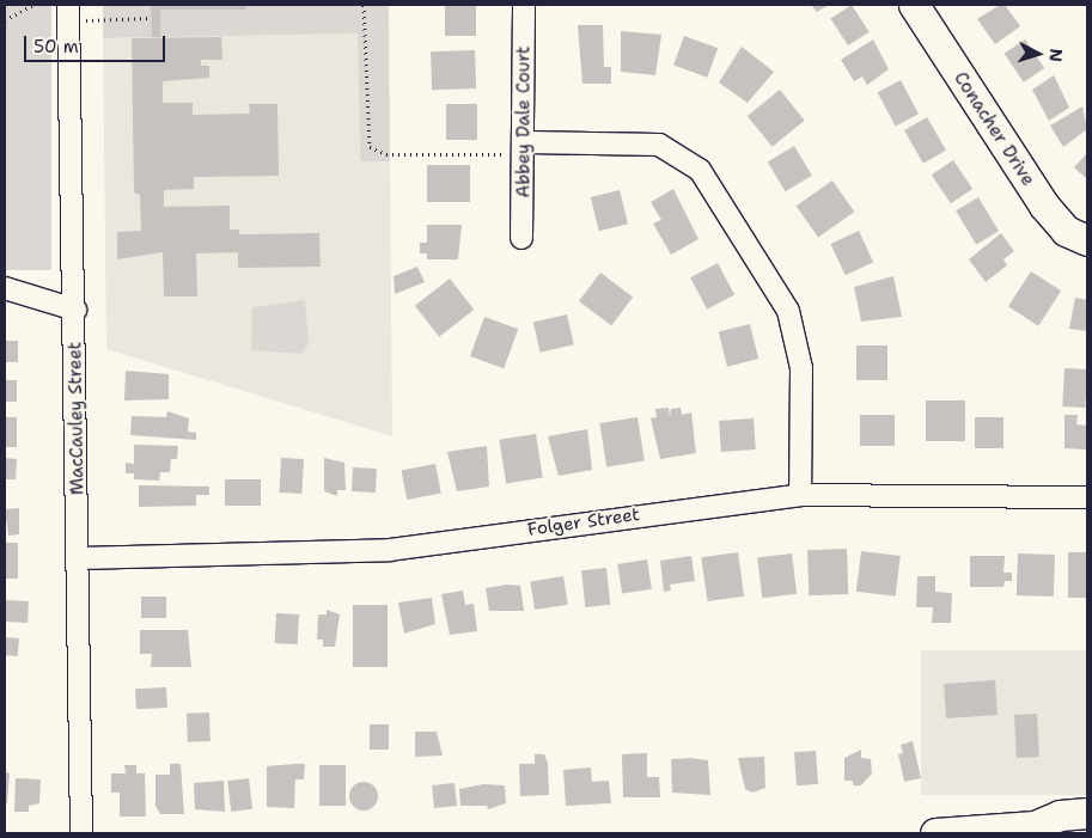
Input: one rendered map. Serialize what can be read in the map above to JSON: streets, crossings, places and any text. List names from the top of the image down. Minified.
{"streets":{"street":["Abbey Dale Court","Conacher Drive","MacCauley Street","Folger Street"]},"crossings":[["MacCauley Street","Folger Street"]],"scale_bar":"50 m","north":"right"}
